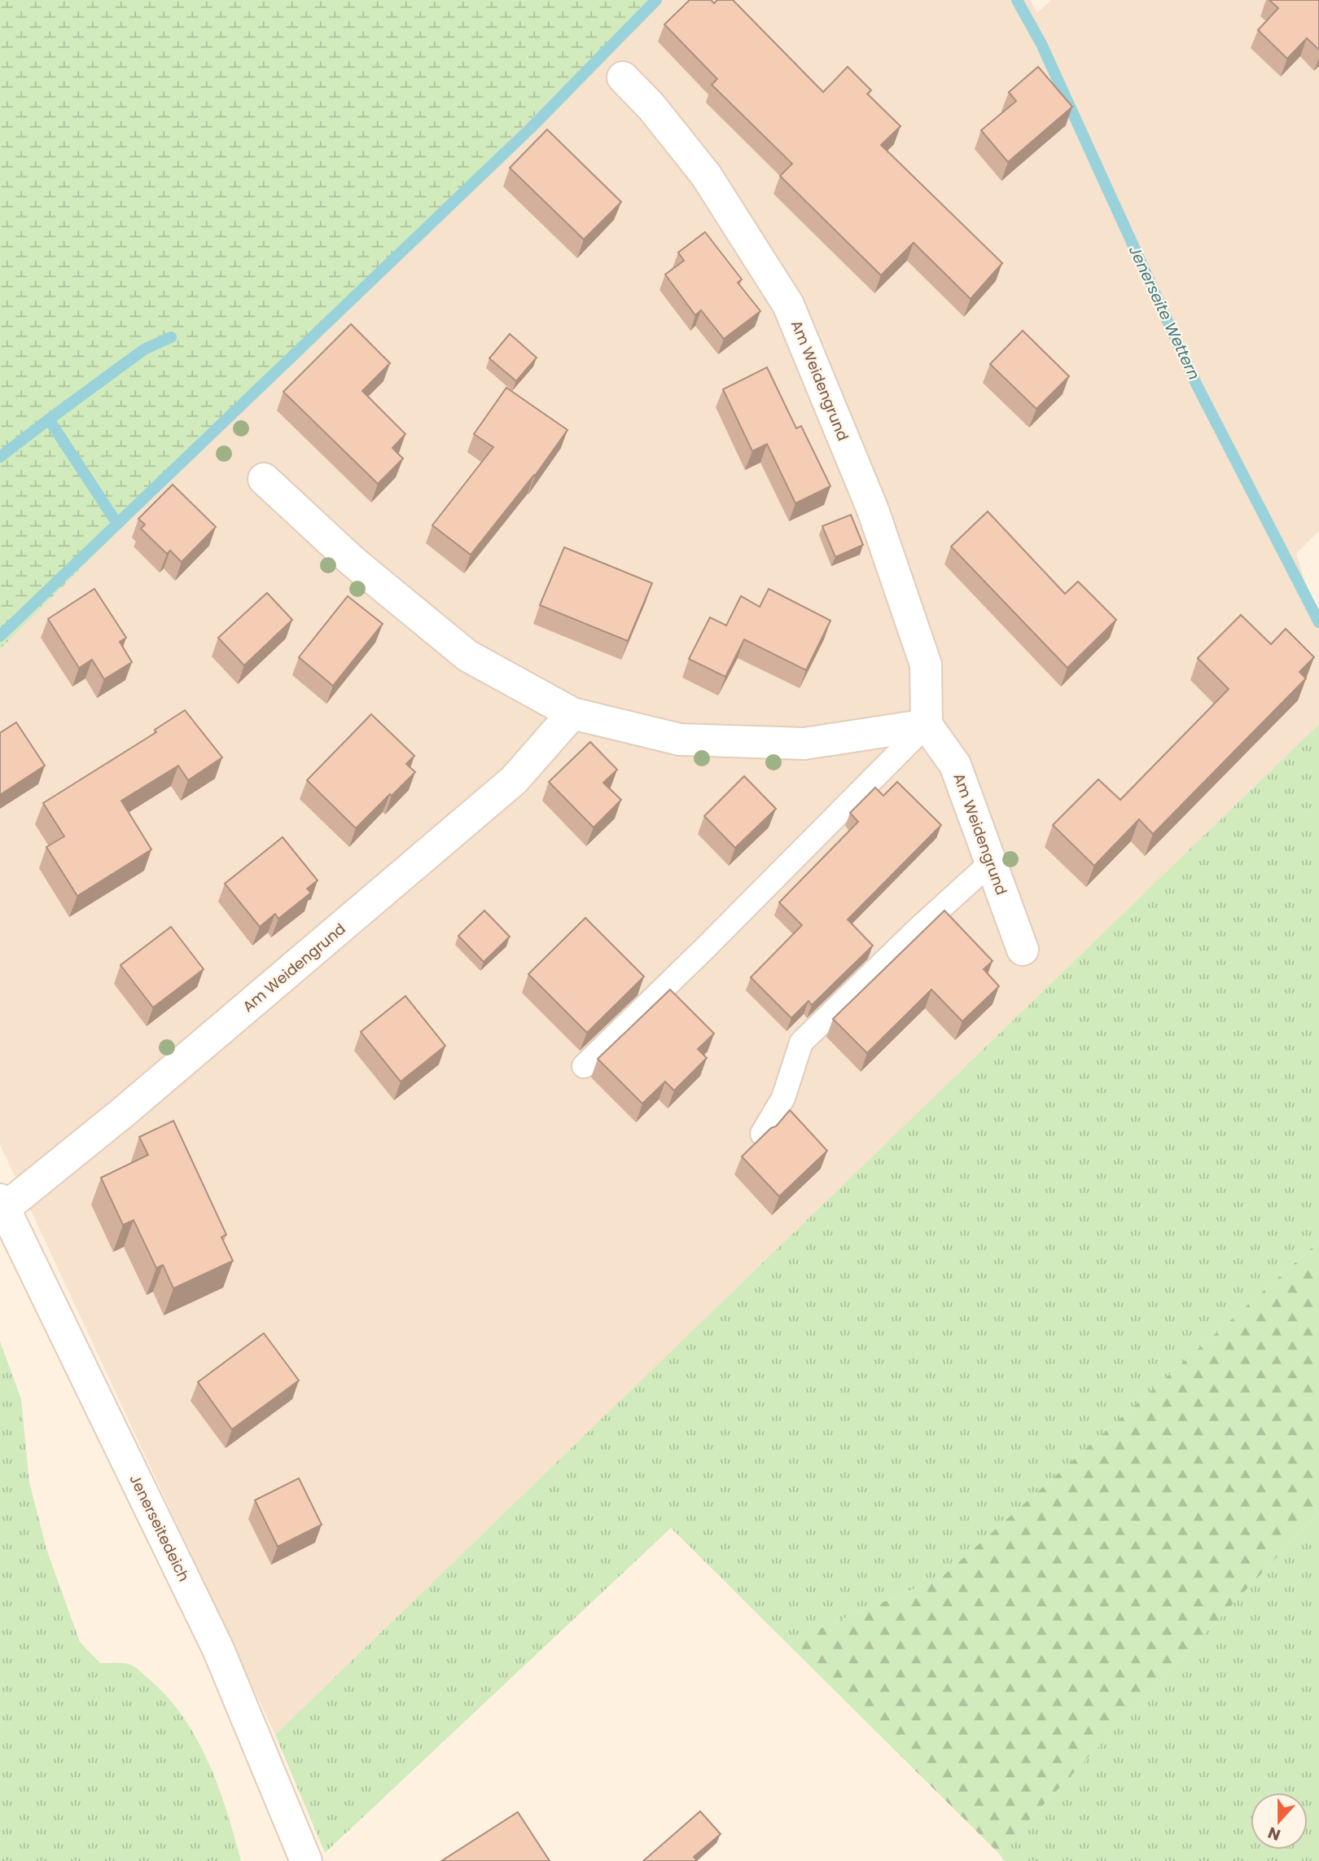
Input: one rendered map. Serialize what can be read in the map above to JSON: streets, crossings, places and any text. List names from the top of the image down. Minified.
{"streets":{"street":["Am Weidengrund","Jenerseitedeich"]},"crossings":[["Am Weidengrund","Jenerseitedeich"]],"water":["Jenerseite Wettern"],"north":"bottom"}
